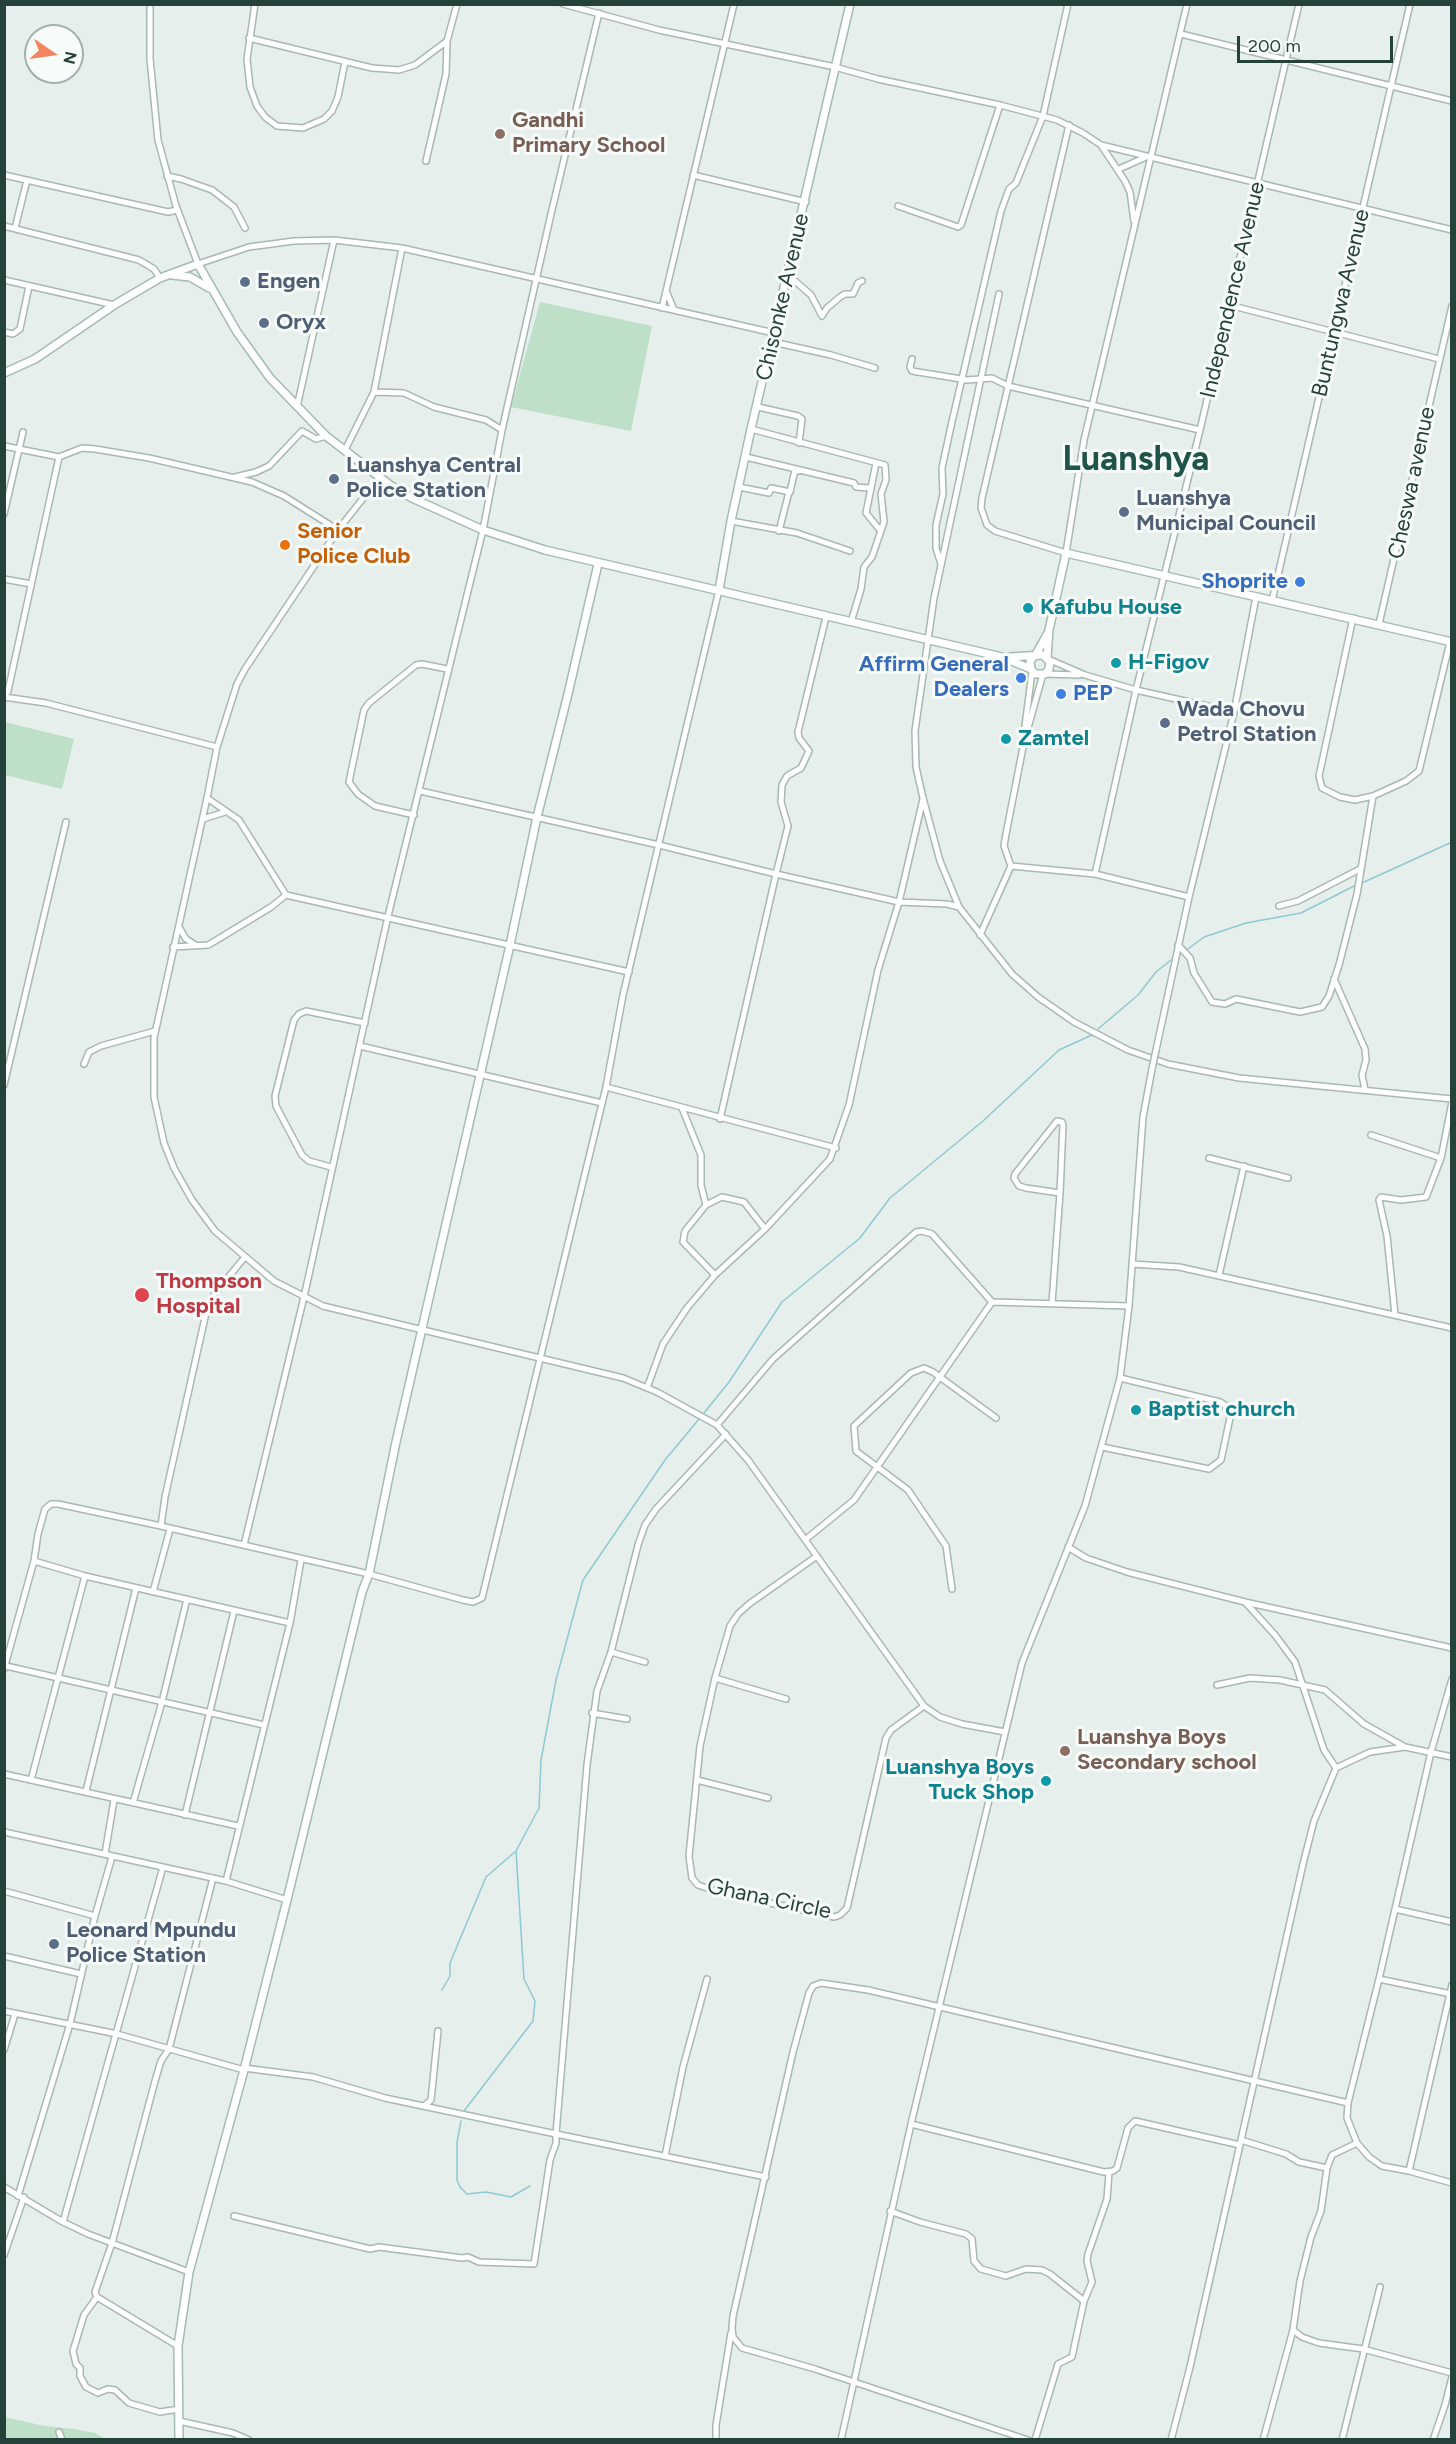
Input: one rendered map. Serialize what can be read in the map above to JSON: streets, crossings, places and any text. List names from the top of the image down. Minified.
{"streets":{"street":["Independence Avenue","Chisonke Avenue","Buntungwa Avenue","Cheswa avenue","Ghana Circle"]},"districts":["Luanshya"],"places":["Gandhi Primary School","Engen","Oryx","Luanshya Central Police Station","Luanshya Municipal Council","Senior Police Club","Shoprite","Kafubu House","H-Figov","Affirm General Dealers","PEP","Wada Chovu Petrol Station","Zamtel","Thompson Hospital","Baptist church","Luanshya Boys Secondary school","Luanshya Boys Tuck Shop","Leonard Mpundu Police Station"],"scale_bar":"200 m","north":"right"}
